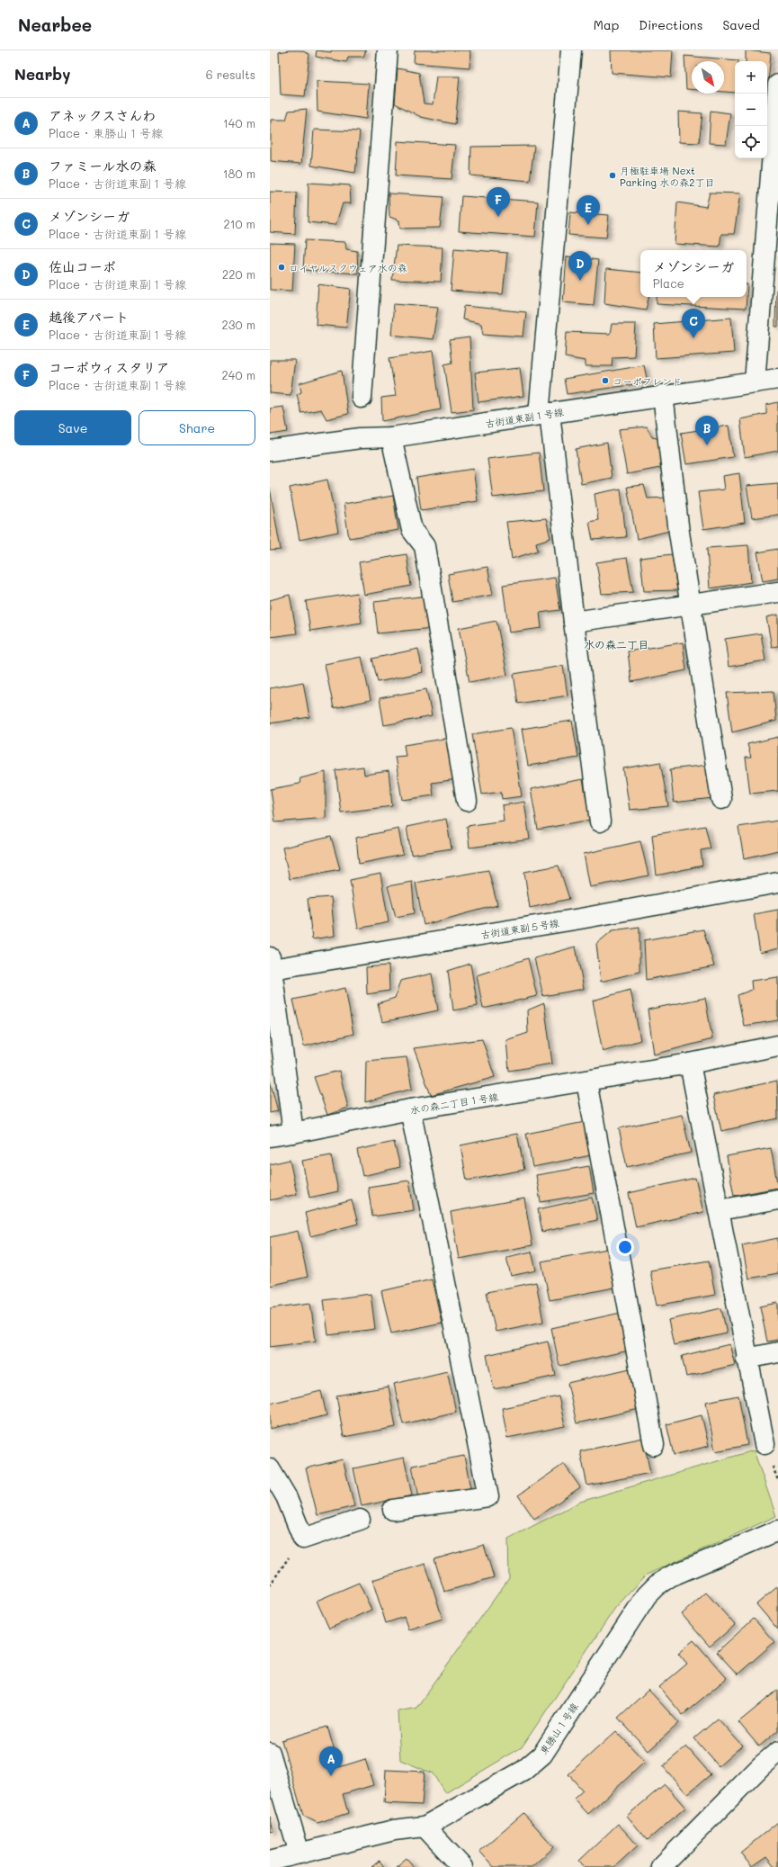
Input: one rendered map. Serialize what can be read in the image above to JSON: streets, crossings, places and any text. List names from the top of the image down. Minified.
{"streets":{"street":["古街道東副１号線","古街道東副５号線","水の森二丁目１号線","東勝山１号線"]},"districts":["水の森二丁目"],"places":["月極駐車場 Next Parking 水の森2丁目","ロイヤルスクウェア水の森","コーポフレンド"],"north":"bottom right","page":{"header":"Nearbee","nav":["Map","Directions","Saved"],"heading":["Nearby","6 results"],"map_buttons":["+","−"],"list":[{"mark":"A","name":"アネックスさんわ","note":"Place · 東勝山１号線","value":"140 m"},{"mark":"B","name":"ファミール水の森","note":"Place · 古街道東副１号線","value":"180 m"},{"mark":"C","name":"メゾンシーガ","note":"Place · 古街道東副１号線","value":"210 m"},{"mark":"D","name":"佐山コーポ","note":"Place · 古街道東副１号線","value":"220 m"},{"mark":"E","name":"越後アパート","note":"Place · 古街道東副１号線","value":"230 m"},{"mark":"F","name":"コーポウィスタリア","note":"Place · 古街道東副１号線","value":"240 m"}],"pins":["F","E","D","C","B","A"],"popup":["メゾンシーガ","Place"],"buttons":["Save","Share"]}}
